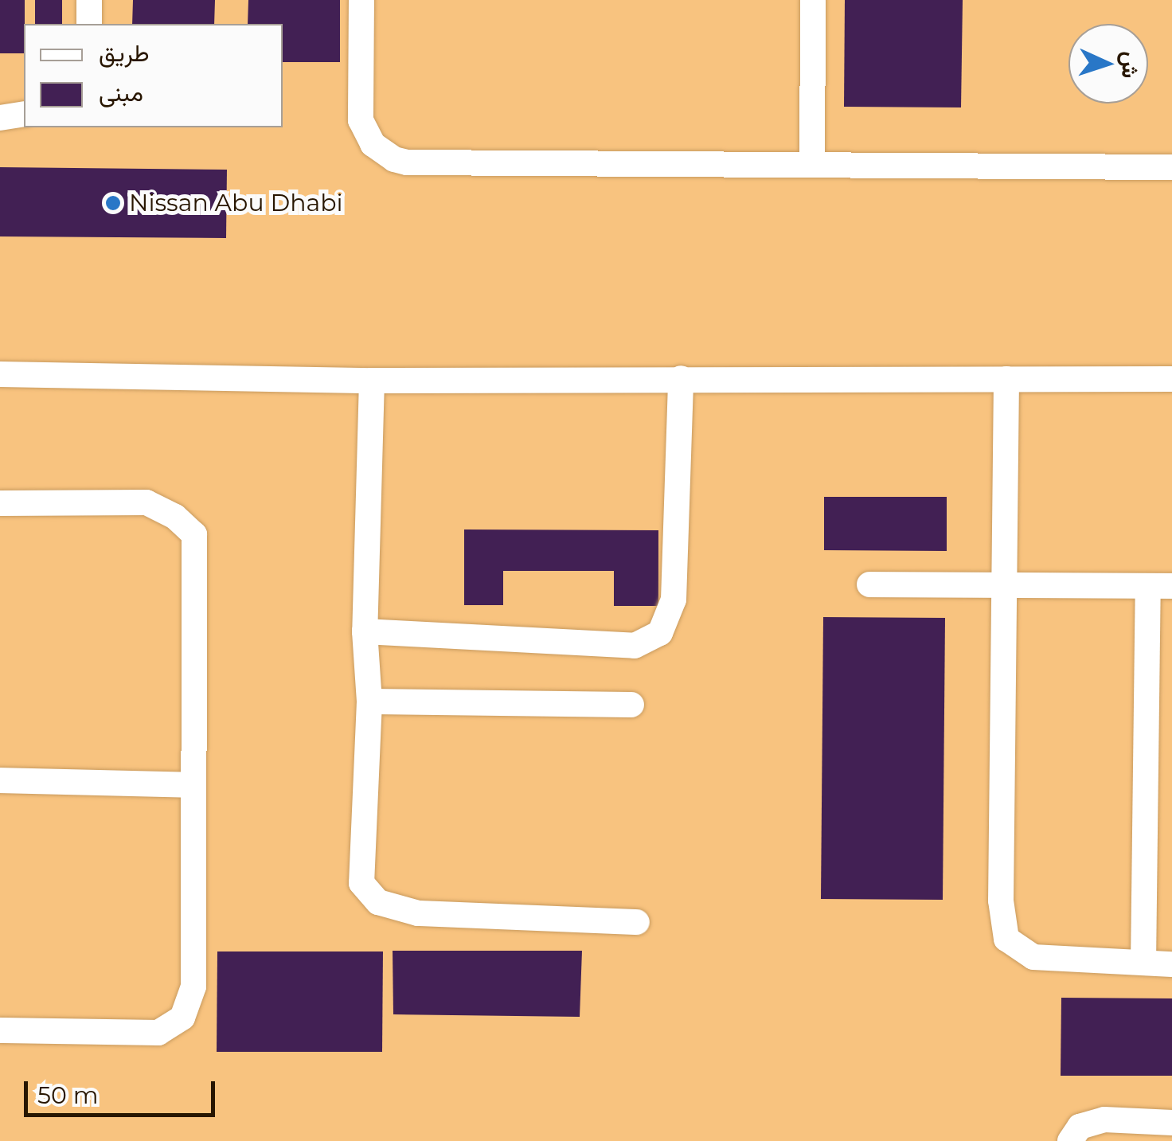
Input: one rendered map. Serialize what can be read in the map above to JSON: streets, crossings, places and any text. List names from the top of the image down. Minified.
{"places":["Nissan Abu Dhabi"],"legend":["طريق","مبنى"],"scale_bar":"50 m","north":"right"}
